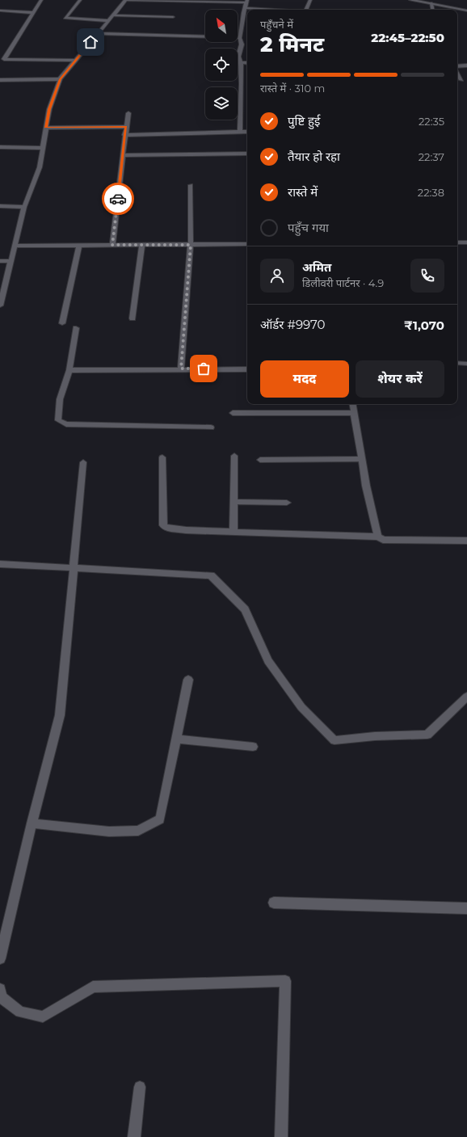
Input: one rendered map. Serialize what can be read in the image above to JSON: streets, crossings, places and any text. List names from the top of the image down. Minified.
{"north":"top left","page":{"heading":["2 मिनट","पहुँचने में","22:45–22:50"],"panel":["अमित","डिलीवरी पार्टनर · 4.9","ऑर्डर #9970","₹1,070"],"bar":"रास्ते में · 310 m","list":[["पुष्टि हुई","22:35"],["तैयार हो रहा","22:37"],["रास्ते में","22:38"],"पहुँच गया"],"buttons":["मदद","शेयर करें"]}}
